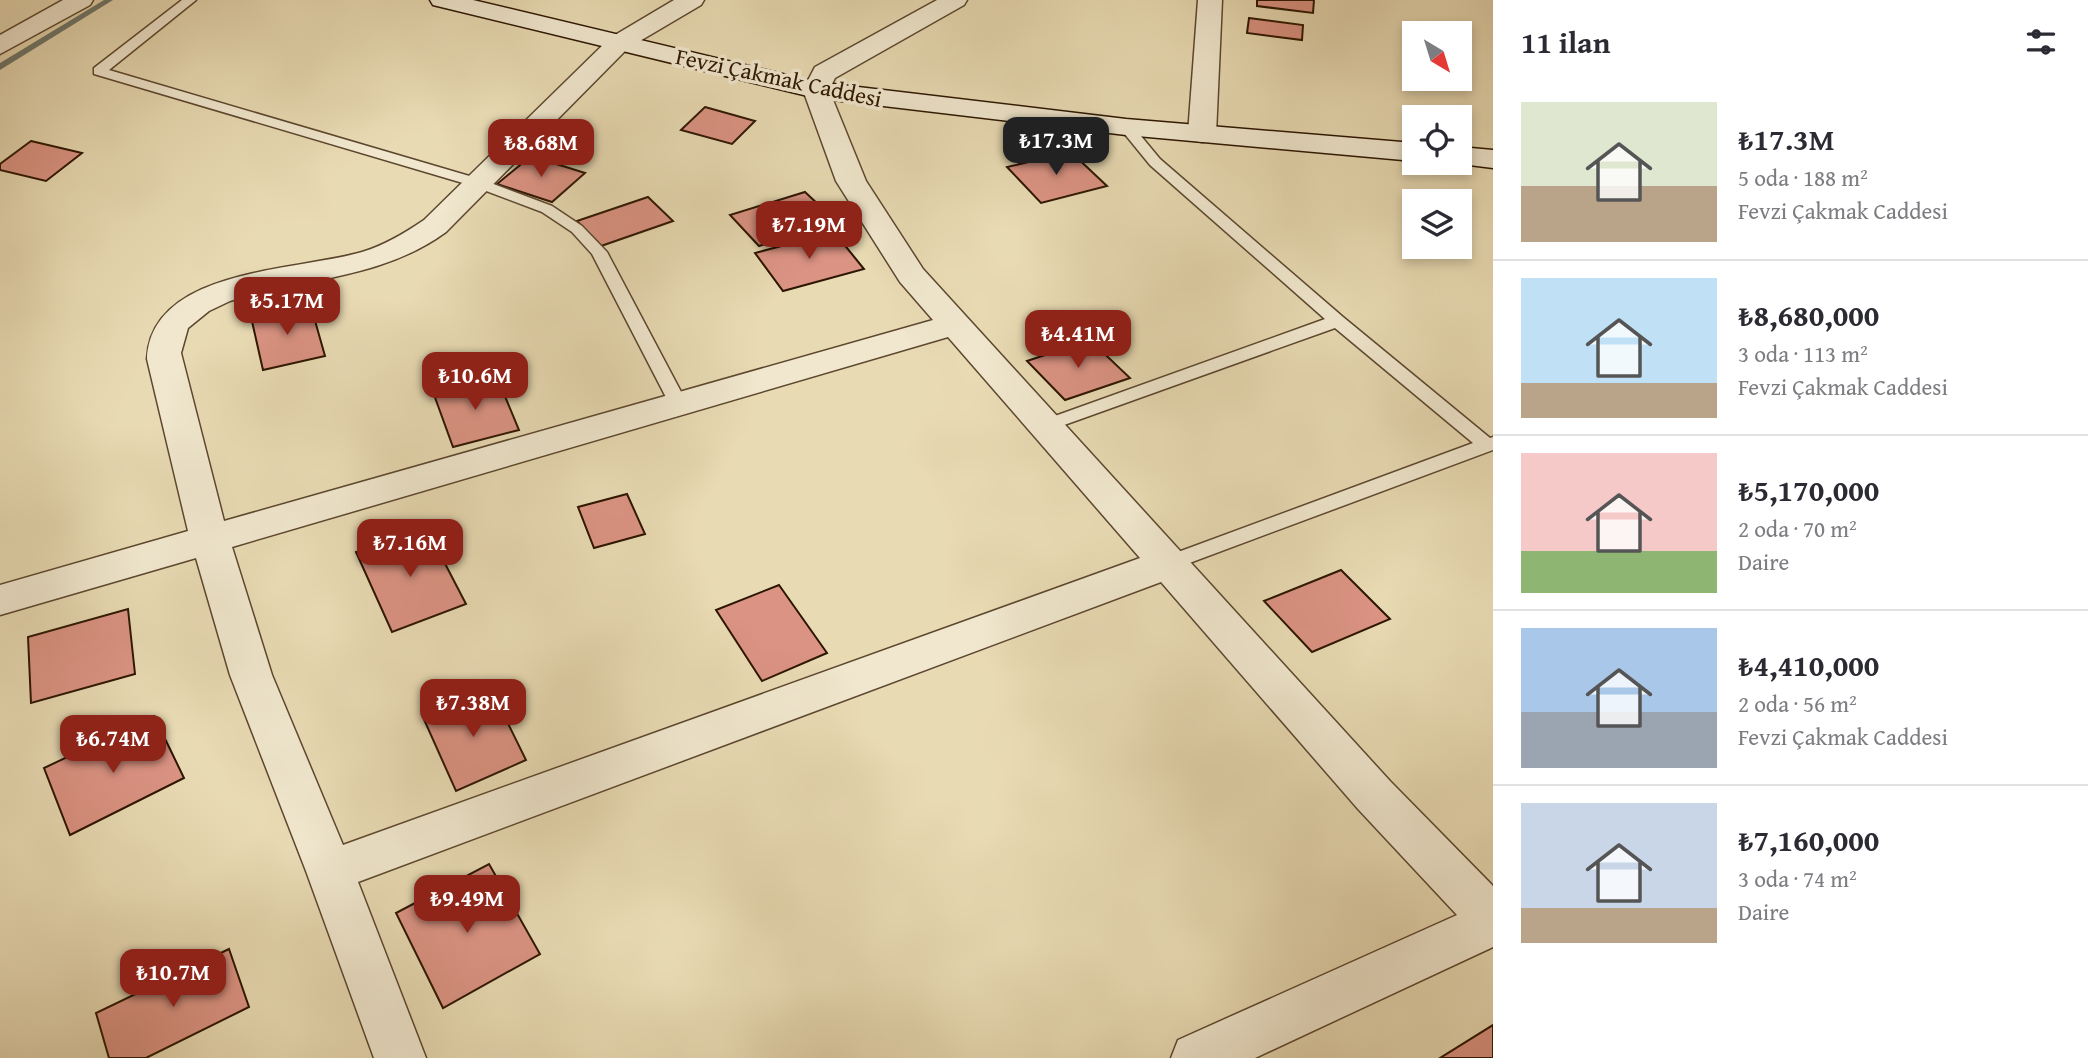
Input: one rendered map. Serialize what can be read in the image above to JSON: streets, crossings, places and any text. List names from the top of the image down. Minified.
{"streets":{"street":["Fevzi Çakmak Caddesi"]},"north":"bottom right","page":{"heading":"11 ilan","list":[{"name":"₺17.3M","note":"5 oda · 188 m² · Fevzi Çakmak Caddesi"},{"name":"₺8,680,000","note":"3 oda · 113 m² · Fevzi Çakmak Caddesi"},{"name":"₺5,170,000","note":"2 oda · 70 m² · Daire"},{"name":"₺4,410,000","note":"2 oda · 56 m² · Fevzi Çakmak Caddesi"},{"name":"₺7,160,000","note":"3 oda · 74 m² · Daire"}],"price":["₺17.3M","₺8.68M","₺7.19M","₺5.17M","₺4.41M","₺10.6M","₺7.16M","₺7.38M","₺6.74M","₺9.49M","₺10.7M"]}}
